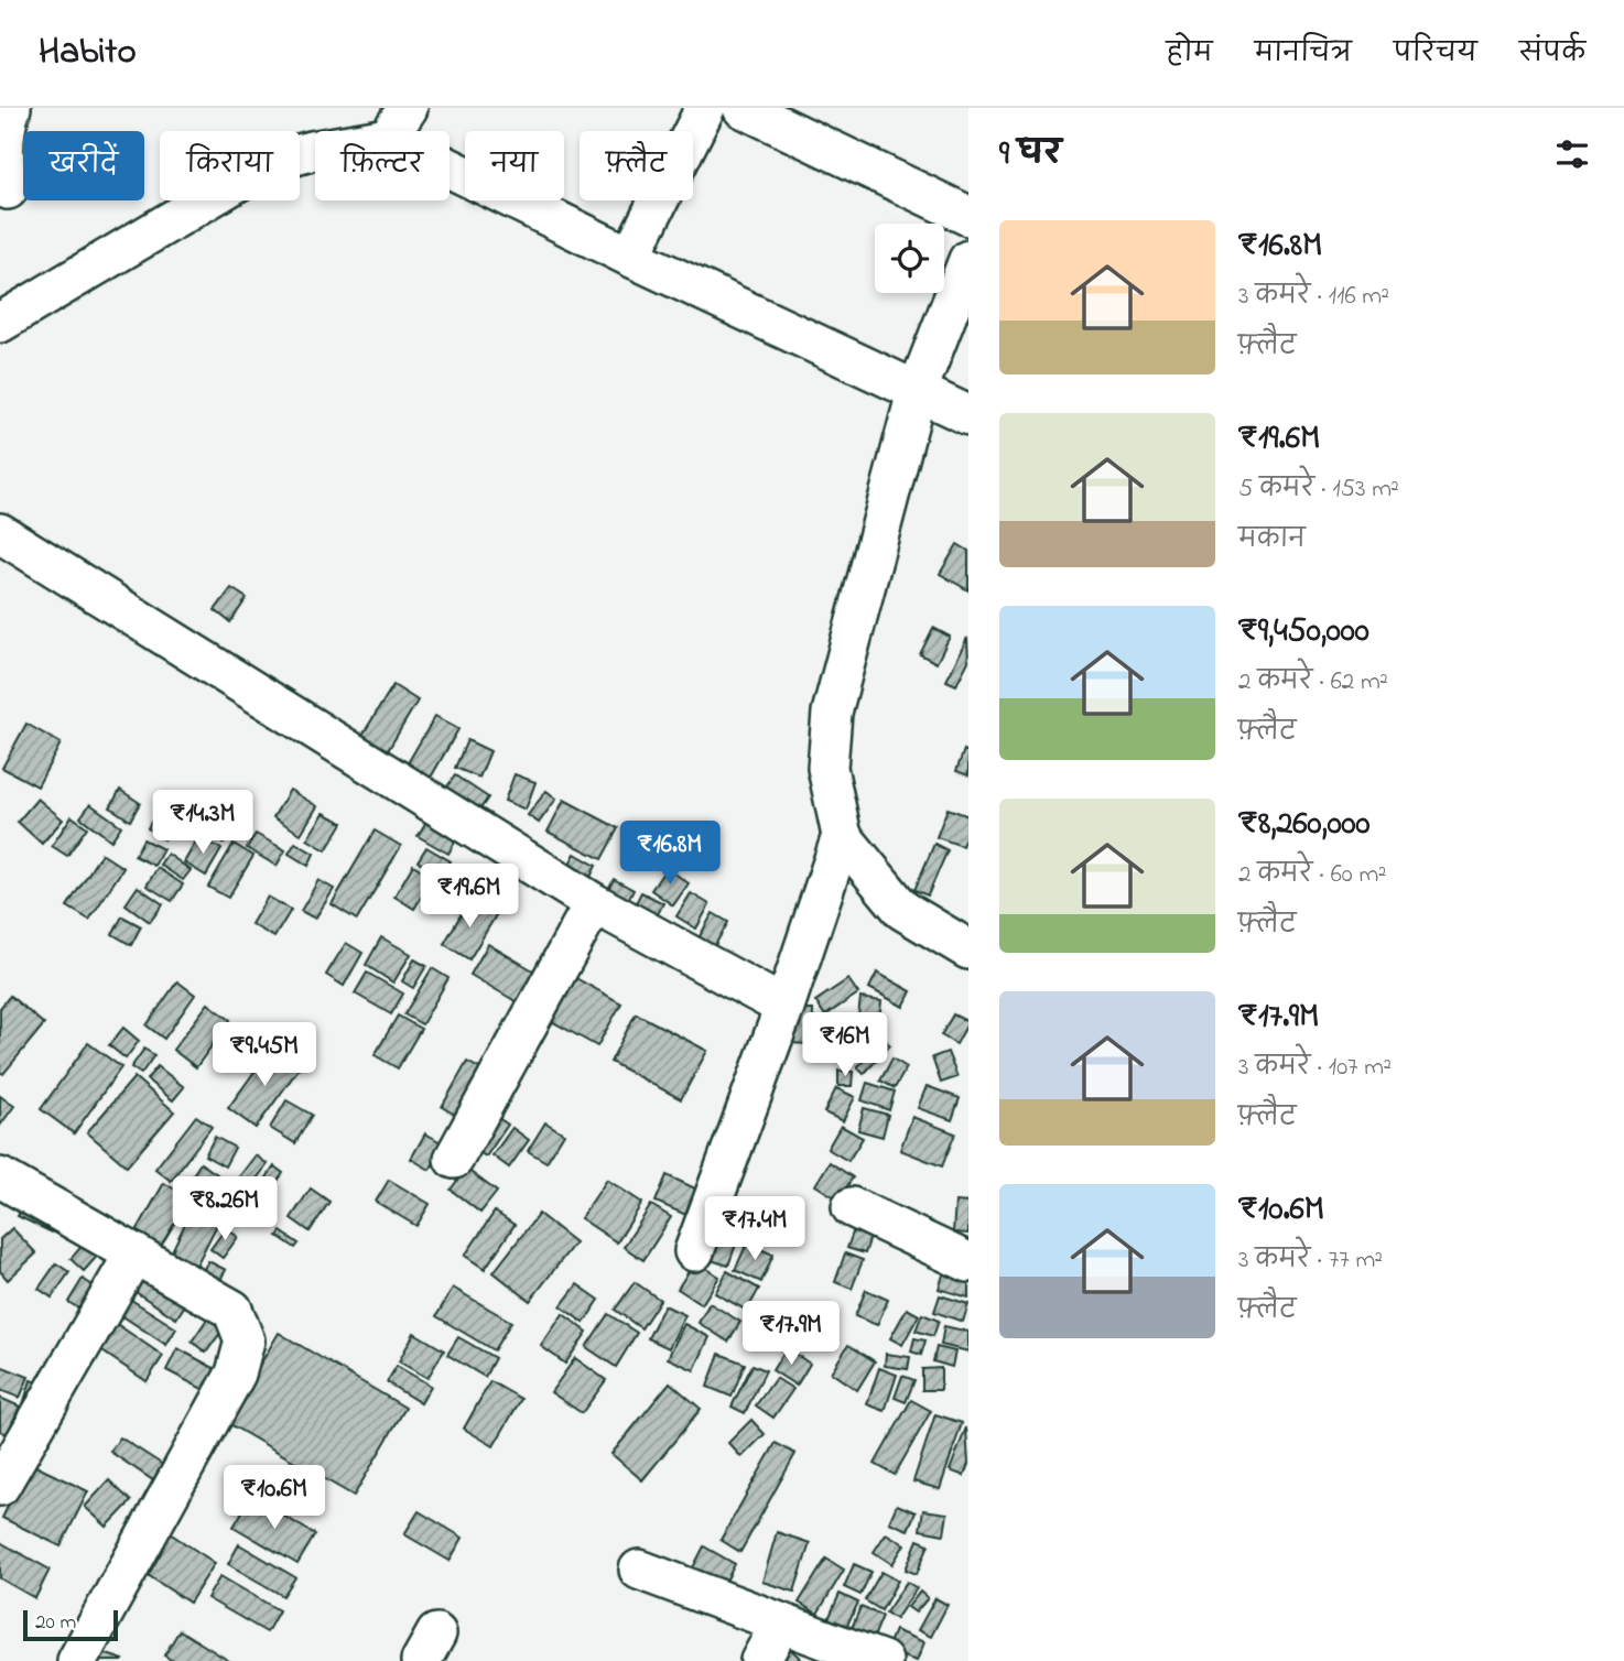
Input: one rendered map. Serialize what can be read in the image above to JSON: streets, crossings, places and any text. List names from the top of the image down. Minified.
{"scale_bar":"20 m","page":{"header":"Habito","nav":["होम","मानचित्र","परिचय","संपर्क"],"heading":"9 घर","chip":["खरीदें","किराया","फ़िल्टर","नया","फ़्लैट"],"list":[{"name":"₹16.8M","note":"3 कमरे · 116 m² · फ़्लैट"},{"name":"₹19.6M","note":"5 कमरे · 153 m² · मकान"},{"name":"₹9,450,000","note":"2 कमरे · 62 m² · फ़्लैट"},{"name":"₹8,260,000","note":"2 कमरे · 60 m² · फ़्लैट"},{"name":"₹17.9M","note":"3 कमरे · 107 m² · फ़्लैट"},{"name":"₹10.6M","note":"3 कमरे · 77 m² · फ़्लैट"}],"price":["₹14.3M","₹16.8M","₹19.6M","₹16M","₹9.45M","₹8.26M","₹17.4M","₹17.9M","₹10.6M"],"scale":"20 m"}}
